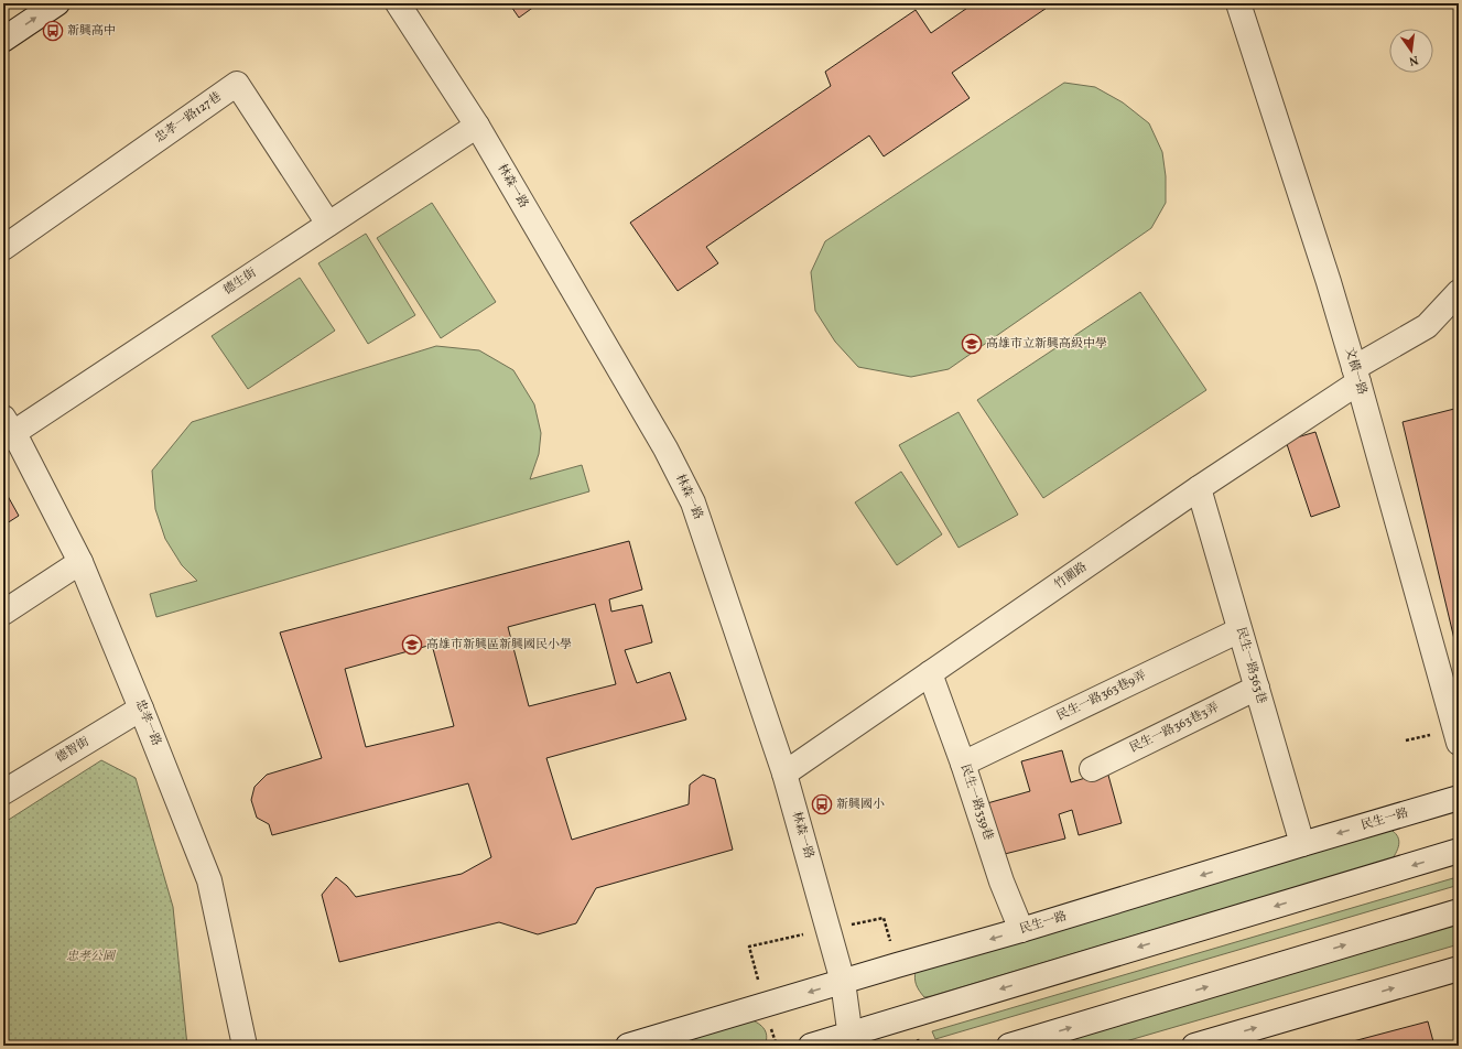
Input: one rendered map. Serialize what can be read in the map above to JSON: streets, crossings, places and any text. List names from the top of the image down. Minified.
{"streets":{"street":["忠孝一路127巷","林森一路","德生街","文橫一路","竹圍路","民生一路363巷","民生一路363巷9弄","忠孝一路","民生一路363巷3弄","德智街","民生一路339巷","民生一路"]},"crossings":[["忠孝一路127巷","德生街"],["林森一路","德生街"],["林森一路","竹圍路"],["林森一路","民生一路"],["德生街","忠孝一路"],["文橫一路","竹圍路"],["竹圍路","民生一路363巷"],["竹圍路","民生一路339巷"],["民生一路363巷","民生一路363巷9弄"],["民生一路363巷","民生一路363巷3弄"],["民生一路363巷","民生一路"],["民生一路363巷9弄","民生一路339巷"],["忠孝一路","德智街"],["民生一路339巷","民生一路"]],"parks":["忠孝公園"],"places":{"bus stop":["新興高中","新興國小"],"school or university":["高雄市立新興高級中學","高雄市新興區新興國民小學"]},"north":"bottom"}
